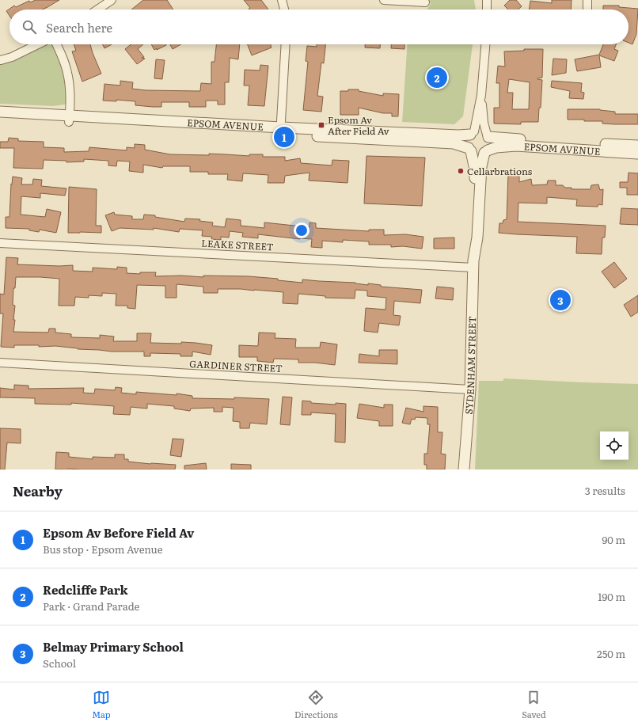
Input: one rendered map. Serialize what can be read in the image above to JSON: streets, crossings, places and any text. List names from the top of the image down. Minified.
{"streets":{"street":["EPSOM AVENUE","LEAKE STREET","SYDENHAM STREET","GARDINER STREET"]},"crossings":[["EPSOM AVENUE","SYDENHAM STREET"],["LEAKE STREET","SYDENHAM STREET"],["SYDENHAM STREET","GARDINER STREET"]],"places":{"transit":["Epsom Av After Field Av"],"other":["Cellarbrations"]},"page":{"search":"Search here","pins":["2","1","3"],"heading":["Nearby","3 results"],"list":[{"mark":"1","name":"Epsom Av Before Field Av","note":"Bus stop · Epsom Avenue","value":"90 m"},{"mark":"2","name":"Redcliffe Park","note":"Park · Grand Parade","value":"190 m"},{"mark":"3","name":"Belmay Primary School","note":"School","value":"250 m"}],"nav":["Map","Directions","Saved"]}}
